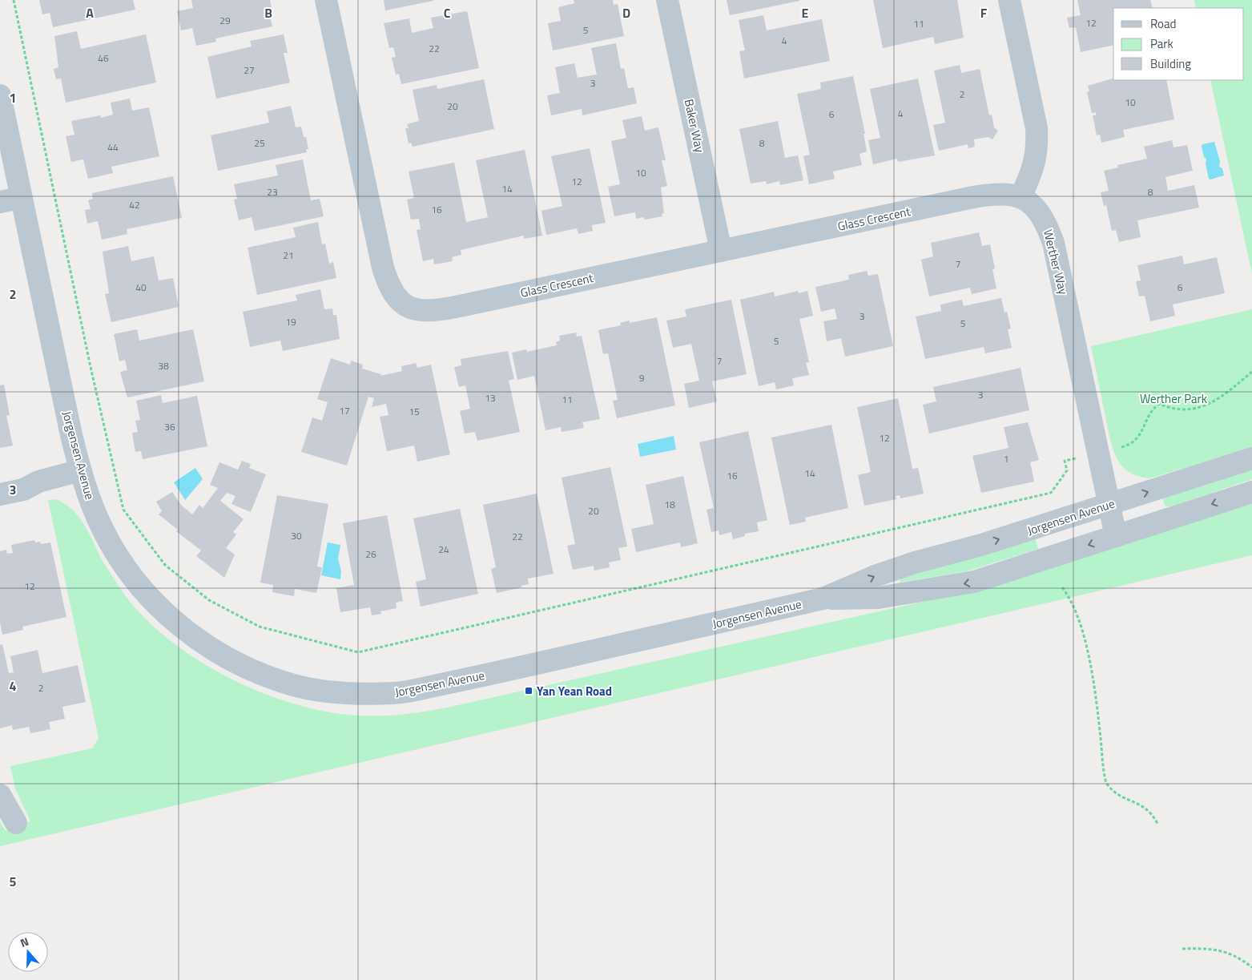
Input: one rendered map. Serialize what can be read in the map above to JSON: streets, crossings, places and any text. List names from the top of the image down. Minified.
{"streets":{"street":["Baker Way","Glass Crescent","Werther Way","Jorgensen Avenue"]},"crossings":[["Baker Way","Glass Crescent"],["Glass Crescent","Werther Way"],["Werther Way","Jorgensen Avenue"]],"parks":["Werther Park"],"places":{"transit":["Yan Yean Road"]},"house_numbers":["29","12","11","5","4","22","46","27","3","2","10","20","4","6","25","8","44","10","12","14","23","8","42","16","21","7","40","6","3","19","5","5","7","38","9","3","13","11","17","15","36","12","1","14","16","18","20","30","22","24","26","12","2"],"legend":["Road","Park","Building"],"north":"top","grid":{"columns":["A","B","C","D","E","F"],"rows":["1","2","3","4","5"]}}
